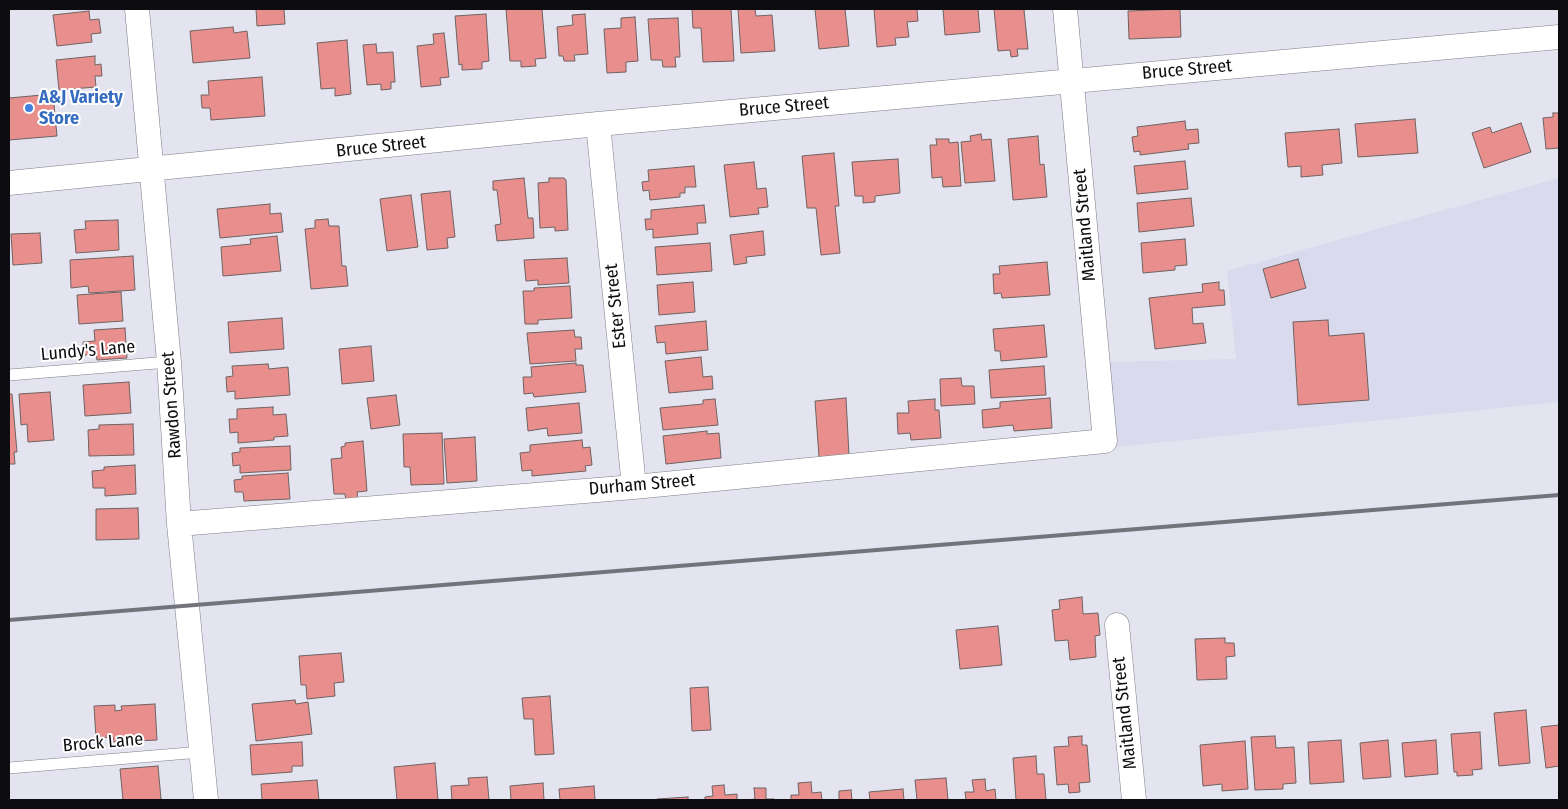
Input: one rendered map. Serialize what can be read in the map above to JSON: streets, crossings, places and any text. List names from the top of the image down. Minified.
{"streets":{"street":["Bruce Street","Maitland Street","Ester Street","Rawdon Street","Durham Street"],"lane":["Lundy's Lane","Brock Lane"]},"crossings":[["Bruce Street","Maitland Street"],["Bruce Street","Ester Street"],["Bruce Street","Rawdon Street"],["Maitland Street","Durham Street"],["Ester Street","Durham Street"],["Lundy's Lane","Rawdon Street"],["Rawdon Street","Durham Street"],["Rawdon Street","Brock Lane"]],"places":["A&J Variety Store"]}
